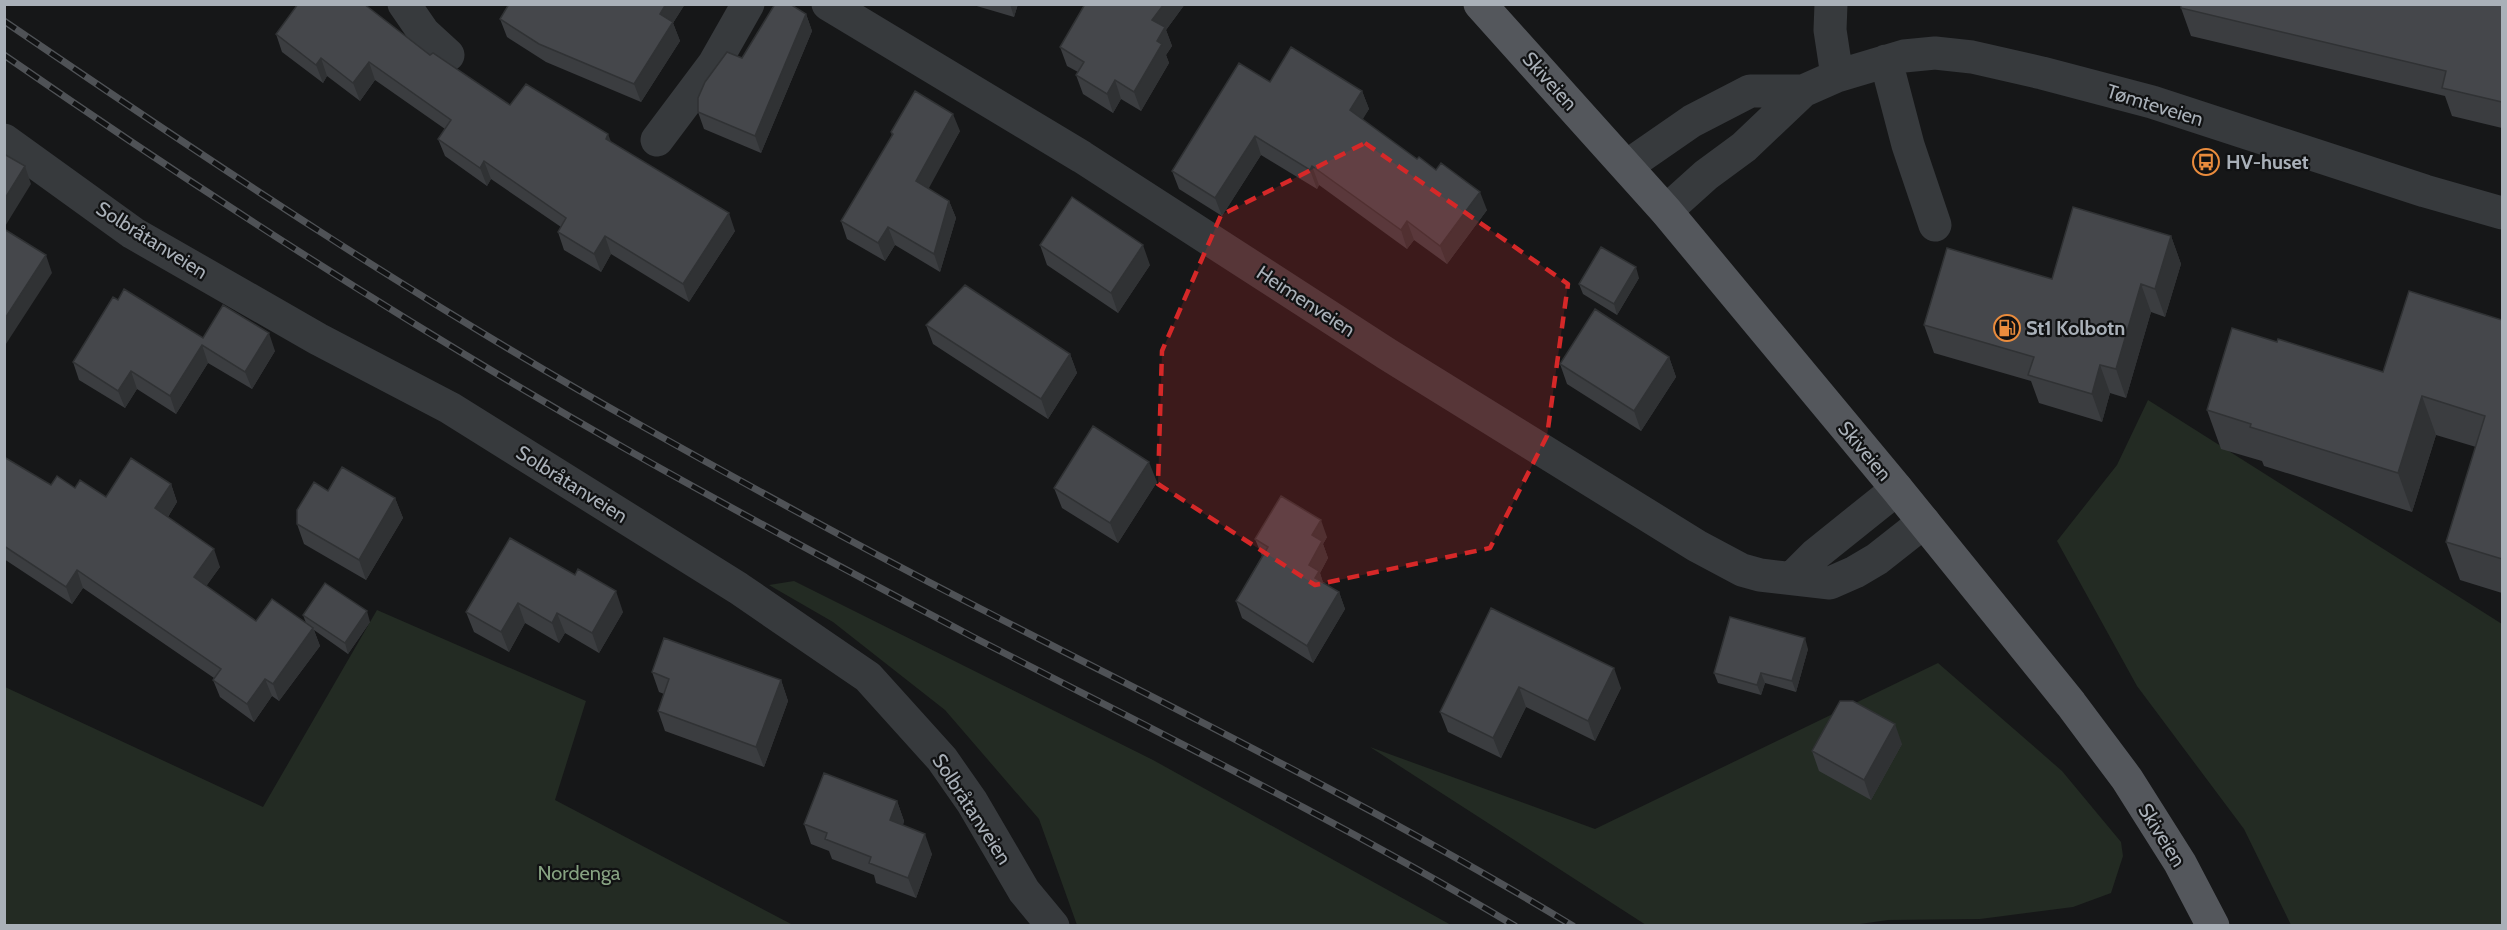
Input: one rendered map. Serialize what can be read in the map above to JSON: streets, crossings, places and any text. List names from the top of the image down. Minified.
{"streets":{"main road":["Skiveien"],"street":["Tømteveien","Solbråtanveien","Heimenveien"]},"crossings":[["Skiveien","Tømteveien"],["Skiveien","Heimenveien"]],"parks":["Nordenga"],"places":{"bus stop":["HV-huset"],"fuel station":["St1 Kolbotn"]}}
